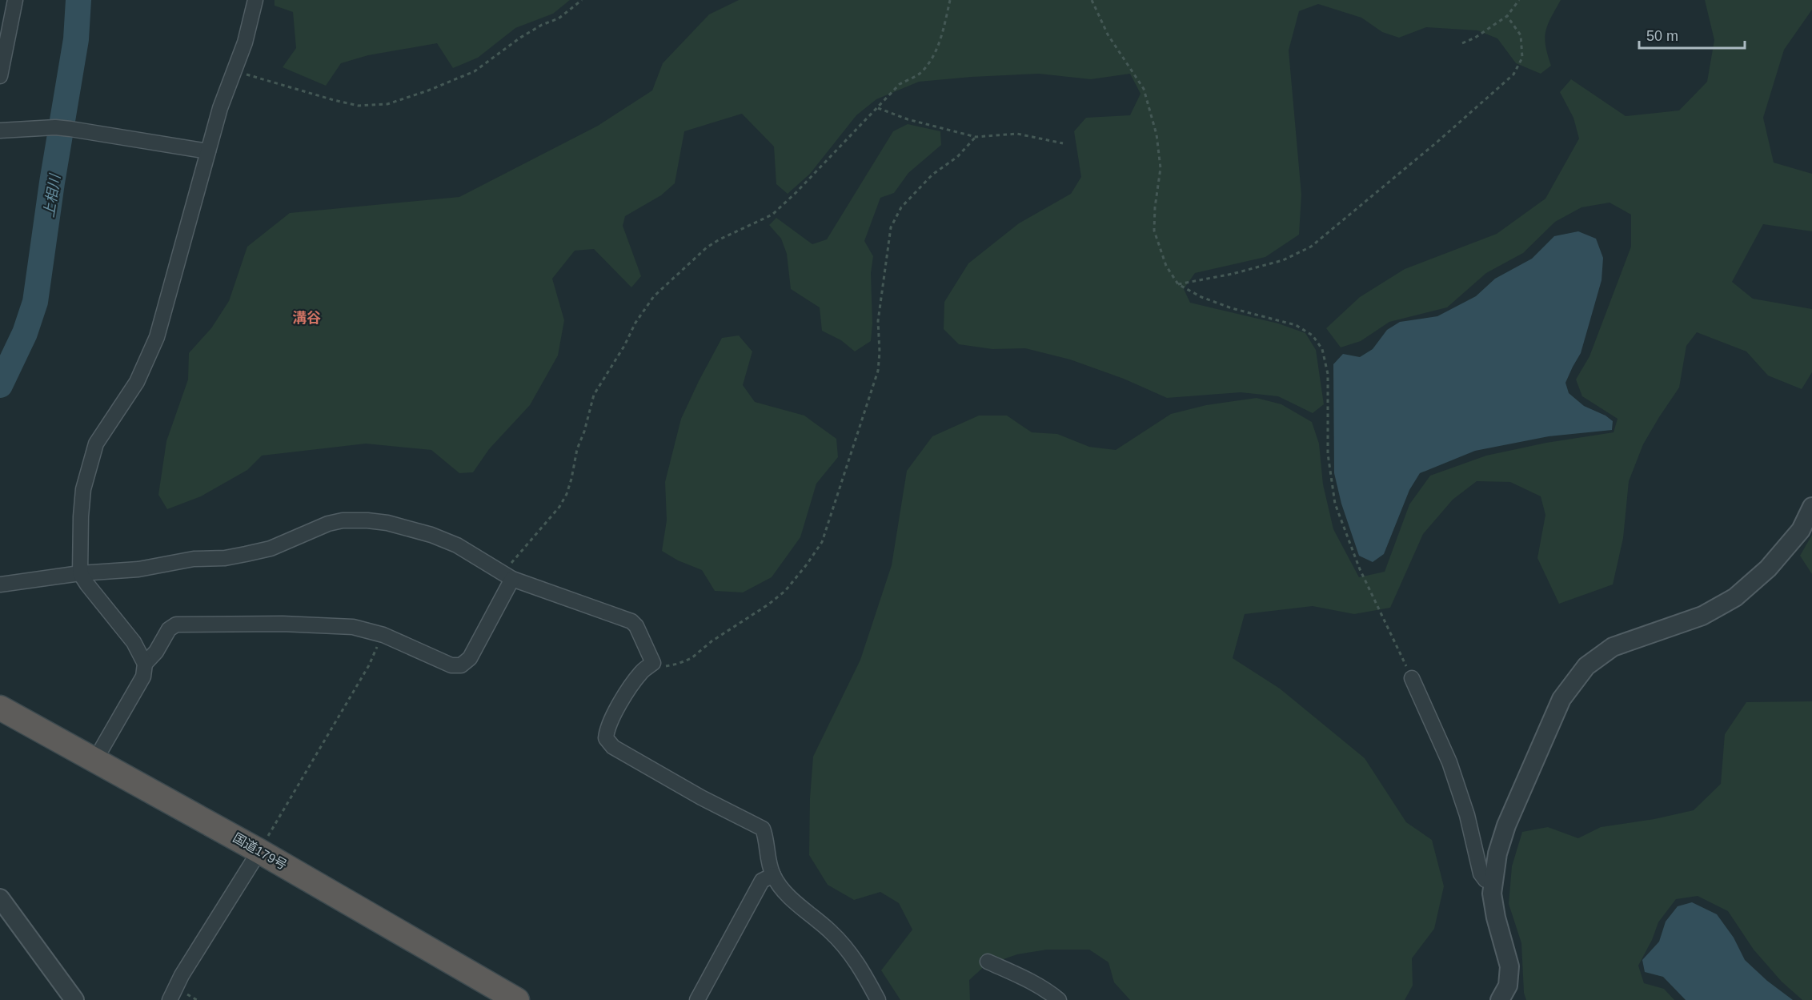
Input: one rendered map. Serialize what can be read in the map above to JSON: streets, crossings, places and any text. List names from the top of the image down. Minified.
{"streets":{"highway":["国道179号"]},"districts":["溝谷"],"water":["上相川"],"scale_bar":"50 m"}
